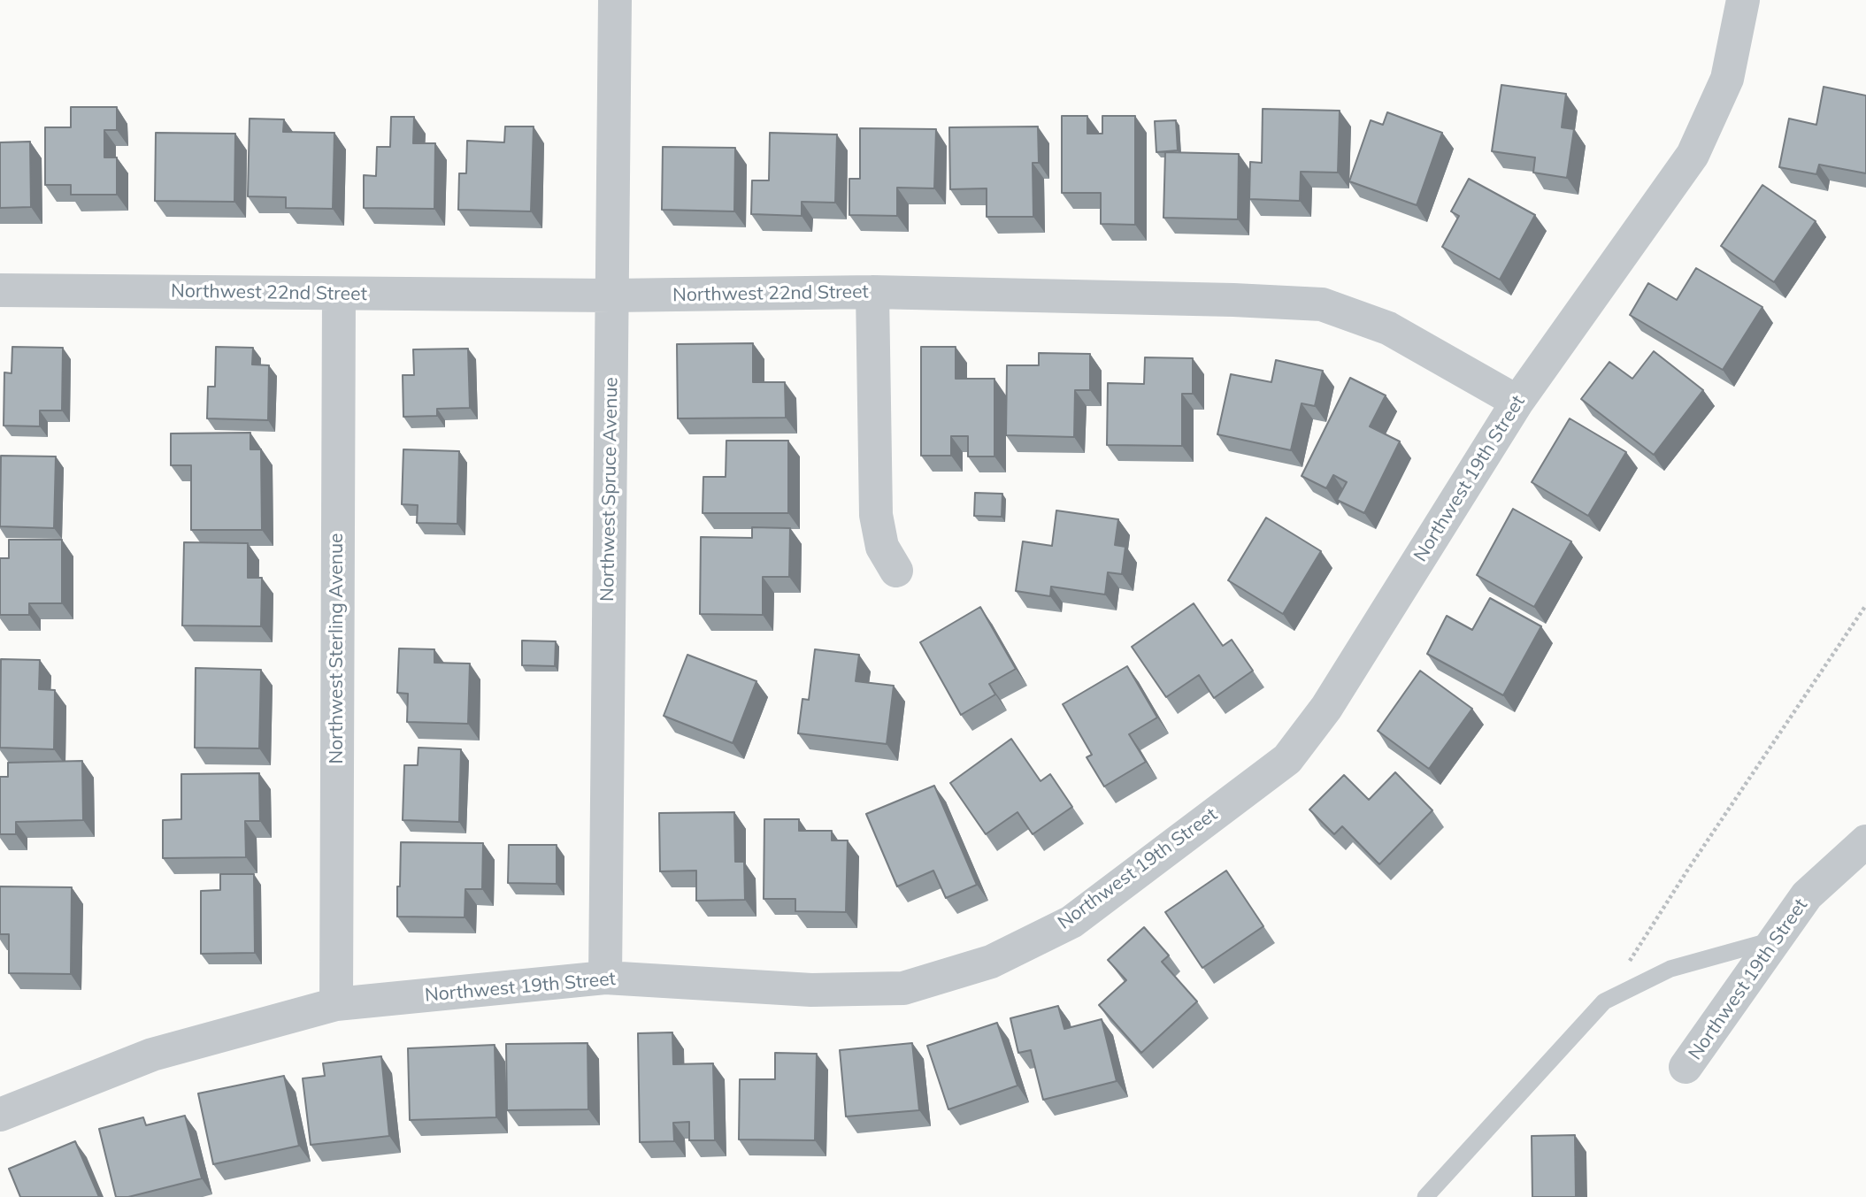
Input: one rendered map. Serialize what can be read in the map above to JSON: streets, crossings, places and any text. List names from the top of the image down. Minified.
{"streets":{"street":["Northwest 22nd Street","Northwest 19th Street","Northwest Spruce Avenue","Northwest Sterling Avenue"]},"crossings":[["Northwest 22nd Street","Northwest 19th Street"],["Northwest 22nd Street","Northwest Spruce Avenue"],["Northwest 22nd Street","Northwest Sterling Avenue"],["Northwest 19th Street","Northwest Spruce Avenue"],["Northwest 19th Street","Northwest Sterling Avenue"]]}
